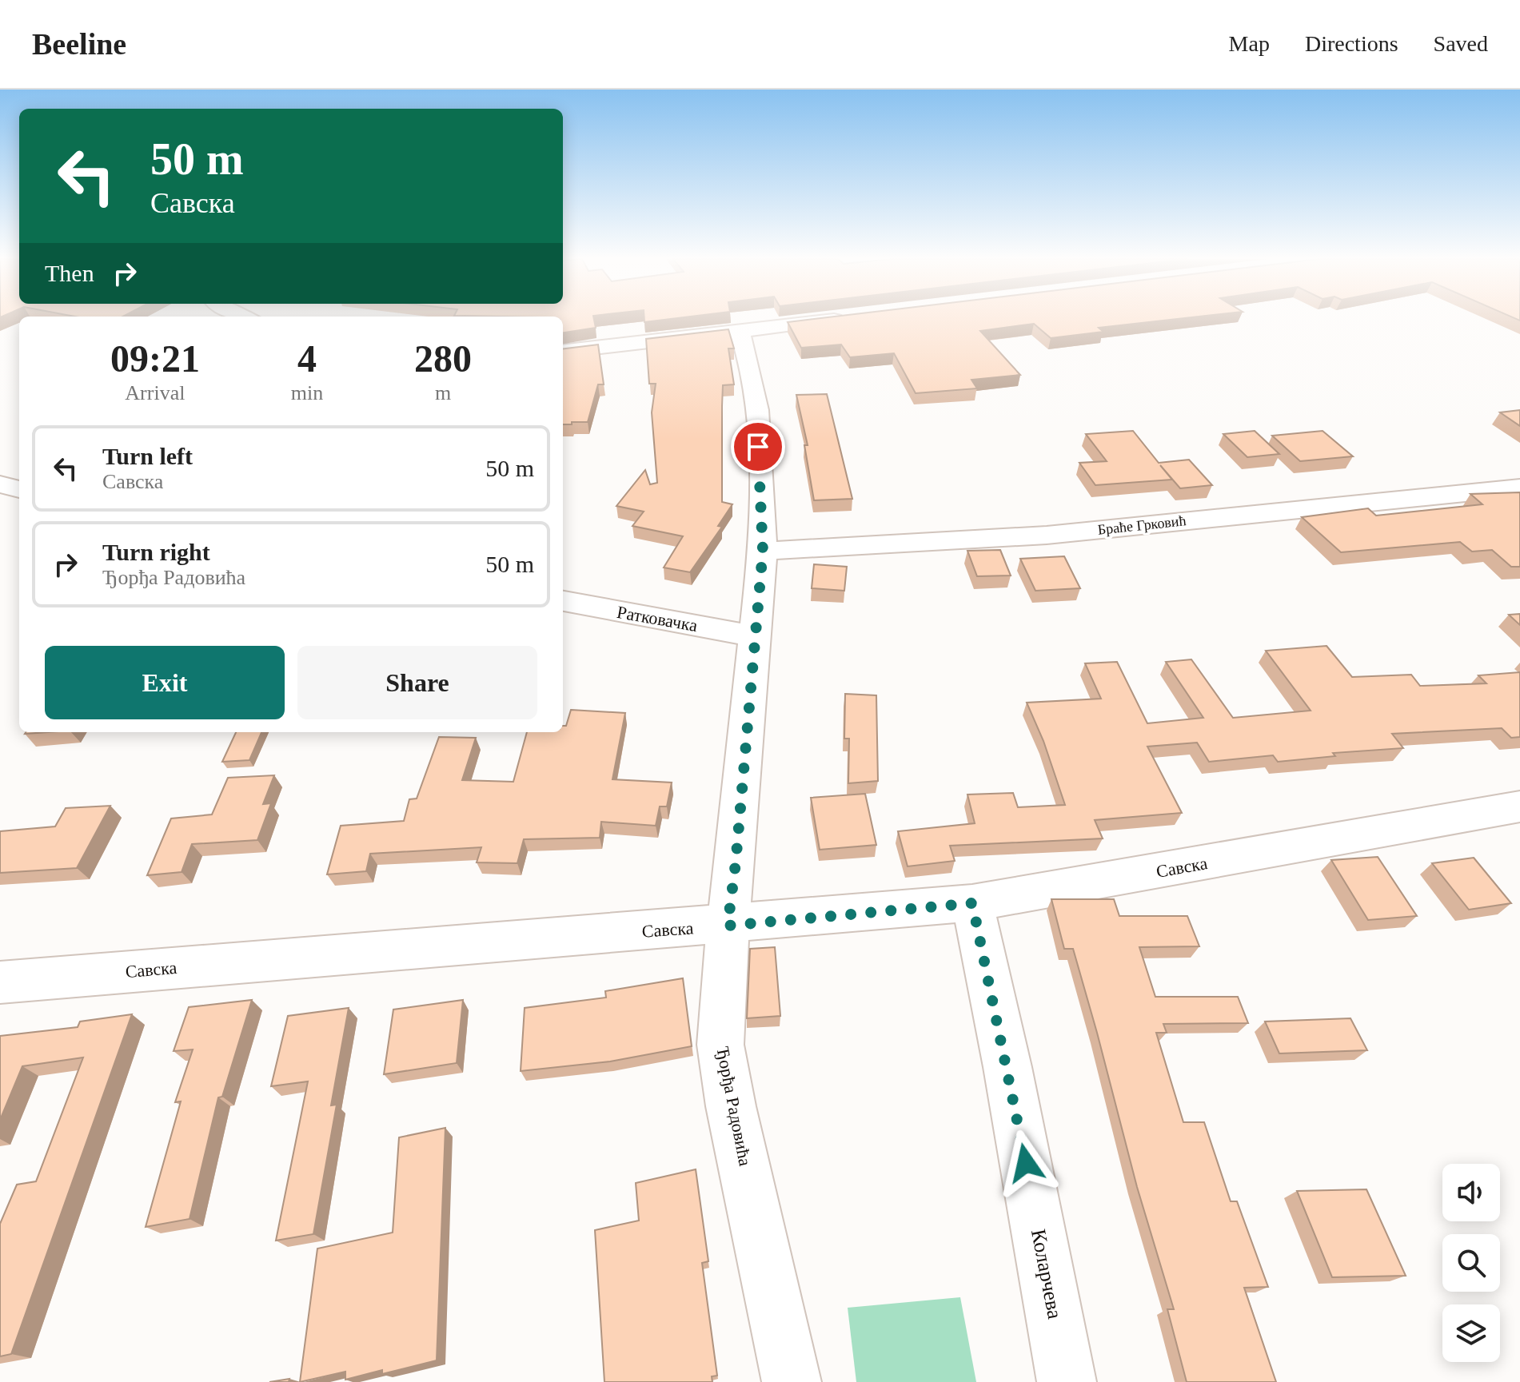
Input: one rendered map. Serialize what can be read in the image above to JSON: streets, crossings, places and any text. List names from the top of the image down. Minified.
{"streets":{"street":["Браће Грковић","Ратковачка","Савска","Ђорђа Радовића","Коларчева"]},"crossings":[["Браће Грковић","Ђорђа Радовића"],["Ратковачка","Ђорђа Радовића"],["Савска","Ђорђа Радовића"],["Савска","Коларчева"]],"page":{"header":"Beeline","nav":["Map","Directions","Saved"],"turn":["50 m","Савска"],"then":"Then","eta":["09:21","Arrival","4","min","280","m"],"list":[{"name":"Turn left","note":"Савска","value":"50 m"},{"name":"Turn right","note":"Ђорђа Радовића","value":"50 m"}],"buttons":["Exit","Share"]}}
